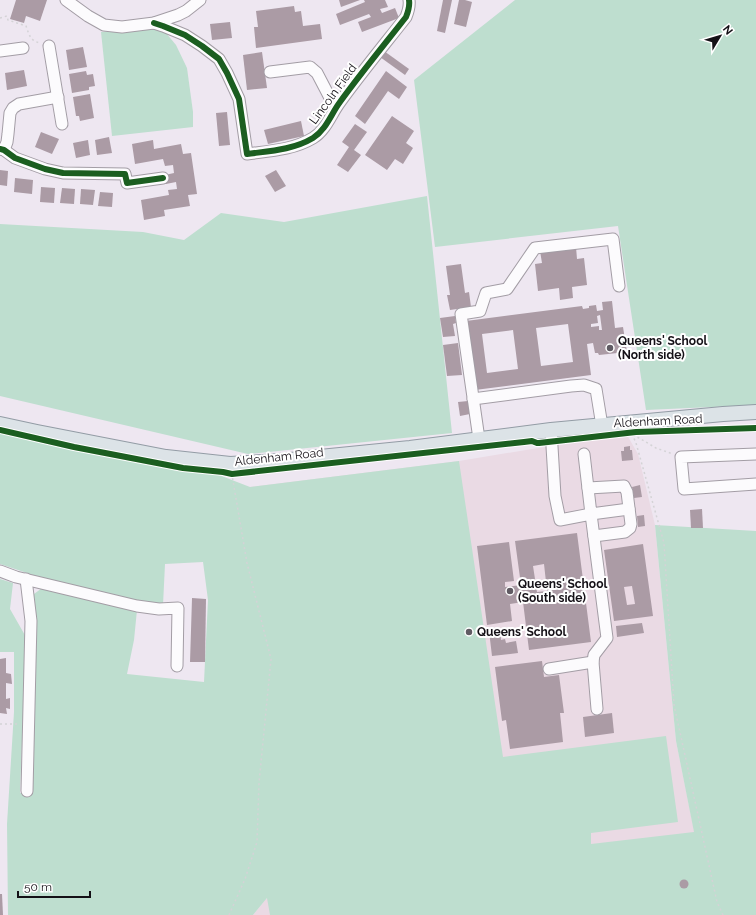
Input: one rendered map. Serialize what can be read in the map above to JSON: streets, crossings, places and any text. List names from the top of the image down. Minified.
{"streets":{"main road":["Aldenham Road"],"street":["Lincoln Field"]},"places":["Queens' School (North side)","Queens' School (South side)","Queens' School"],"scale_bar":"50 m","north":"top right"}
